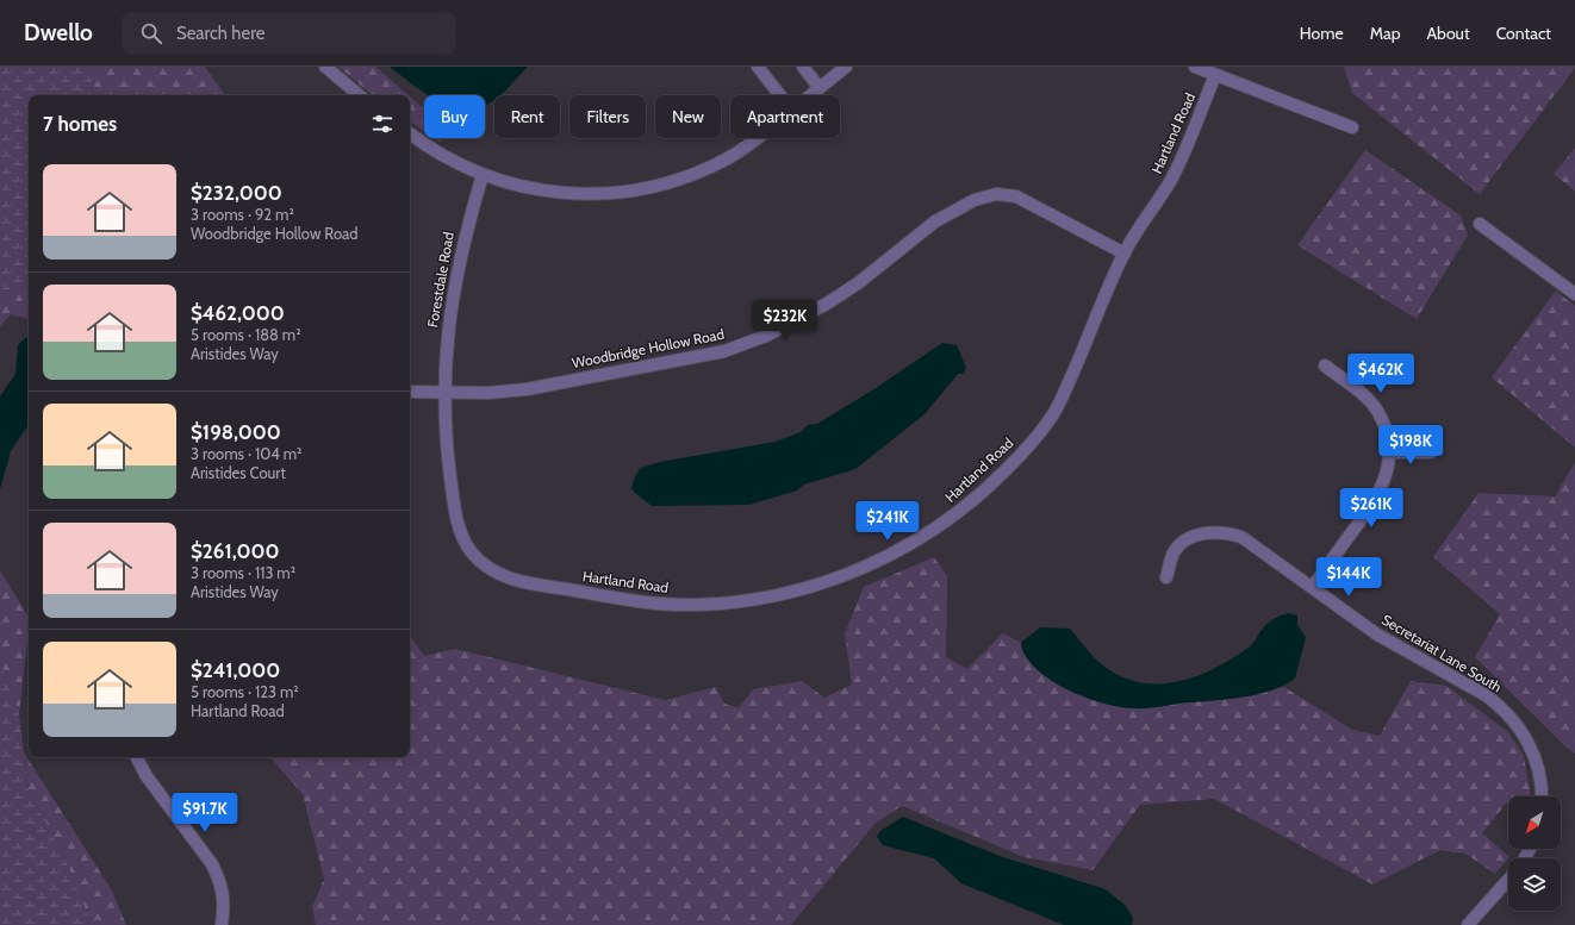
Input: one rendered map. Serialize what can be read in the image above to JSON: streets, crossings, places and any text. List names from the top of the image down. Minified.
{"streets":{"street":["Hartland Road","Forestdale Road","Woodbridge Hollow Road","Secretariat Lane South"]},"crossings":[["Hartland Road","Forestdale Road"],["Hartland Road","Woodbridge Hollow Road"],["Forestdale Road","Woodbridge Hollow Road"]],"north":"bottom left","page":{"header":"Dwello","search":"Search here","nav":["Home","Map","About","Contact"],"chip":["Buy","Rent","Filters","New","Apartment"],"heading":"7 homes","list":[{"name":"$232,000","note":"3 rooms · 92 m² · Woodbridge Hollow Road"},{"name":"$462,000","note":"5 rooms · 188 m² · Aristides Way"},{"name":"$198,000","note":"3 rooms · 104 m² · Aristides Court"},{"name":"$261,000","note":"3 rooms · 113 m² · Aristides Way"},{"name":"$241,000","note":"5 rooms · 123 m² · Hartland Road"}],"price":["$232K","$462K","$198K","$261K","$241K","$144K","$91.7K"]}}
